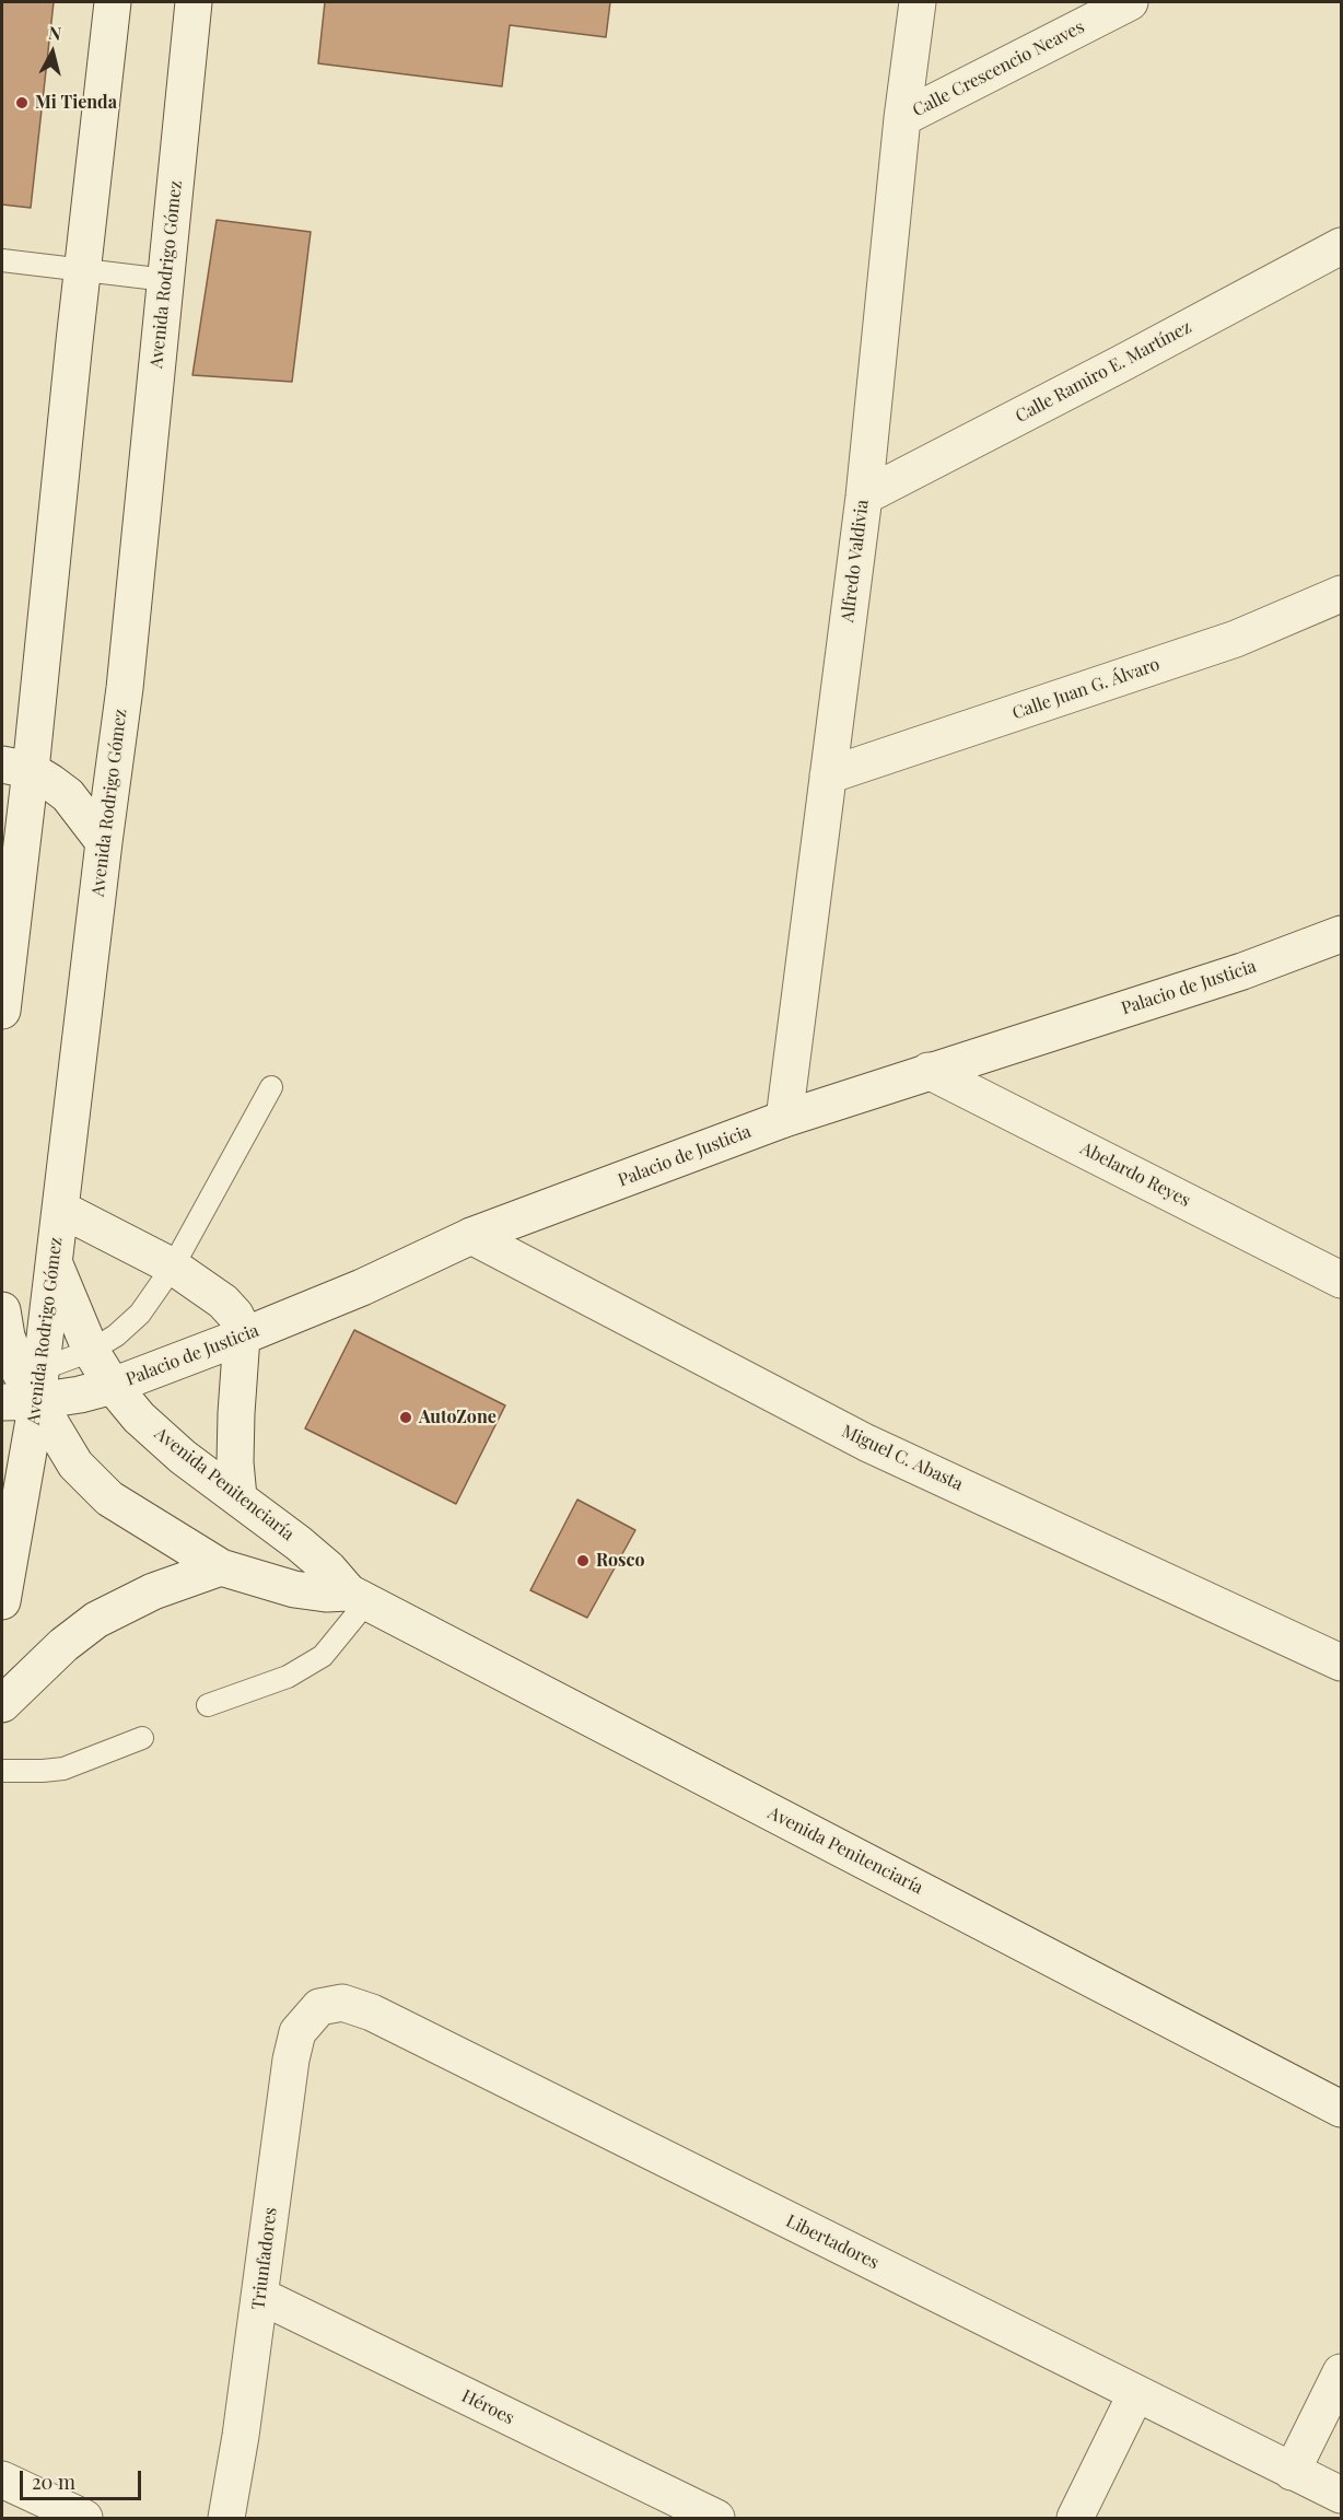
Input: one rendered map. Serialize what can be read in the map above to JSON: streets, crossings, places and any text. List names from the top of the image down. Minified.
{"streets":{"street":["Calle Crescencio Neaves","Avenida Rodrigo Gómez","Calle Ramiro E. Martínez","Alfredo Valdivia","Calle Juan G. Álvaro","Palacio de Justicia","Abelardo Reyes","Miguel C. Abasta","Avenida Penitenciaría","Libertadores","Triunfadores","Héroes"]},"crossings":[["Calle Crescencio Neaves","Alfredo Valdivia"],["Avenida Rodrigo Gómez","Palacio de Justicia"],["Avenida Rodrigo Gómez","Avenida Penitenciaría"],["Calle Ramiro E. Martínez","Alfredo Valdivia"],["Alfredo Valdivia","Calle Juan G. Álvaro"],["Alfredo Valdivia","Palacio de Justicia"],["Palacio de Justicia","Abelardo Reyes"],["Palacio de Justicia","Miguel C. Abasta"],["Palacio de Justicia","Avenida Penitenciaría"],["Libertadores","Triunfadores"],["Triunfadores","Héroes"]],"places":["Mi Tienda","AutoZone","Rosco"],"scale_bar":"20 m","north":"top"}
